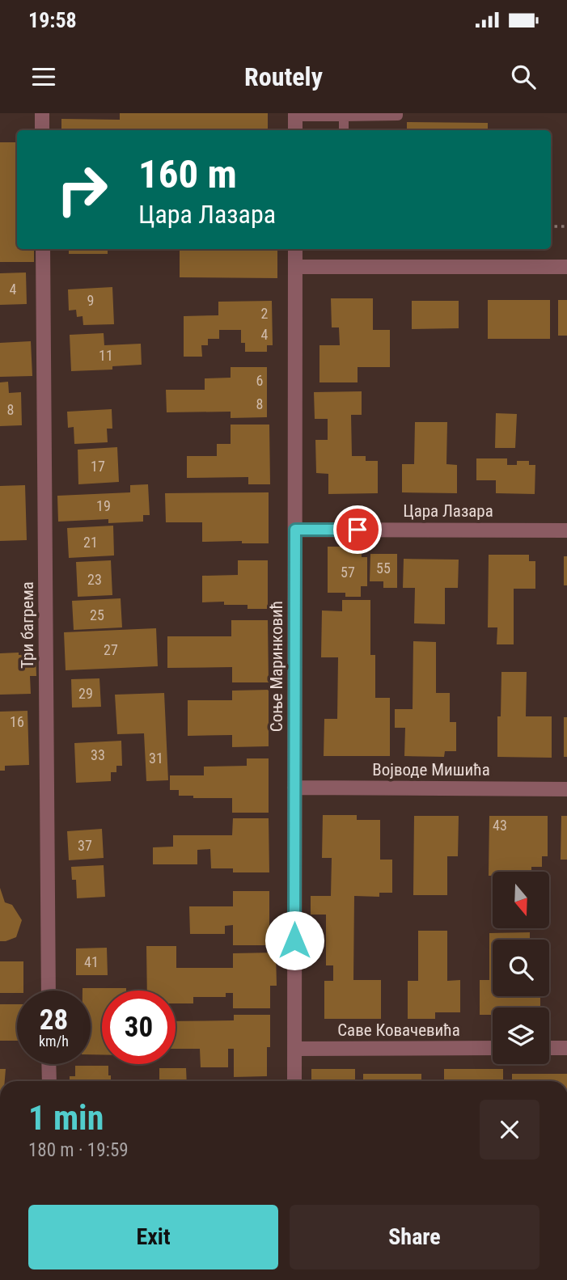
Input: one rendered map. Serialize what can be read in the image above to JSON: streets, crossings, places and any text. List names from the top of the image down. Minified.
{"streets":{"street":["Цара Лазара","Три багрема","Соње Маринковић","Војводе Мишића","Саве Ковачевића"]},"crossings":[["Цара Лазара","Соње Маринковић"],["Соње Маринковић","Војводе Мишића"],["Соње Маринковић","Саве Ковачевића"]],"house_numbers":["4","9","2","4","11","6","8","8","17","19","21","55","57","23","25","27","29","16","33","31","43","37","41"],"north":"bottom","page":{"status":"19:58","header":"Routely","turn":["160 m","Цара Лазара"],"speed":"28 km/h","limit":"30","heading":["1 min","180 m · 19:59"],"buttons":["Exit","Share"]}}
